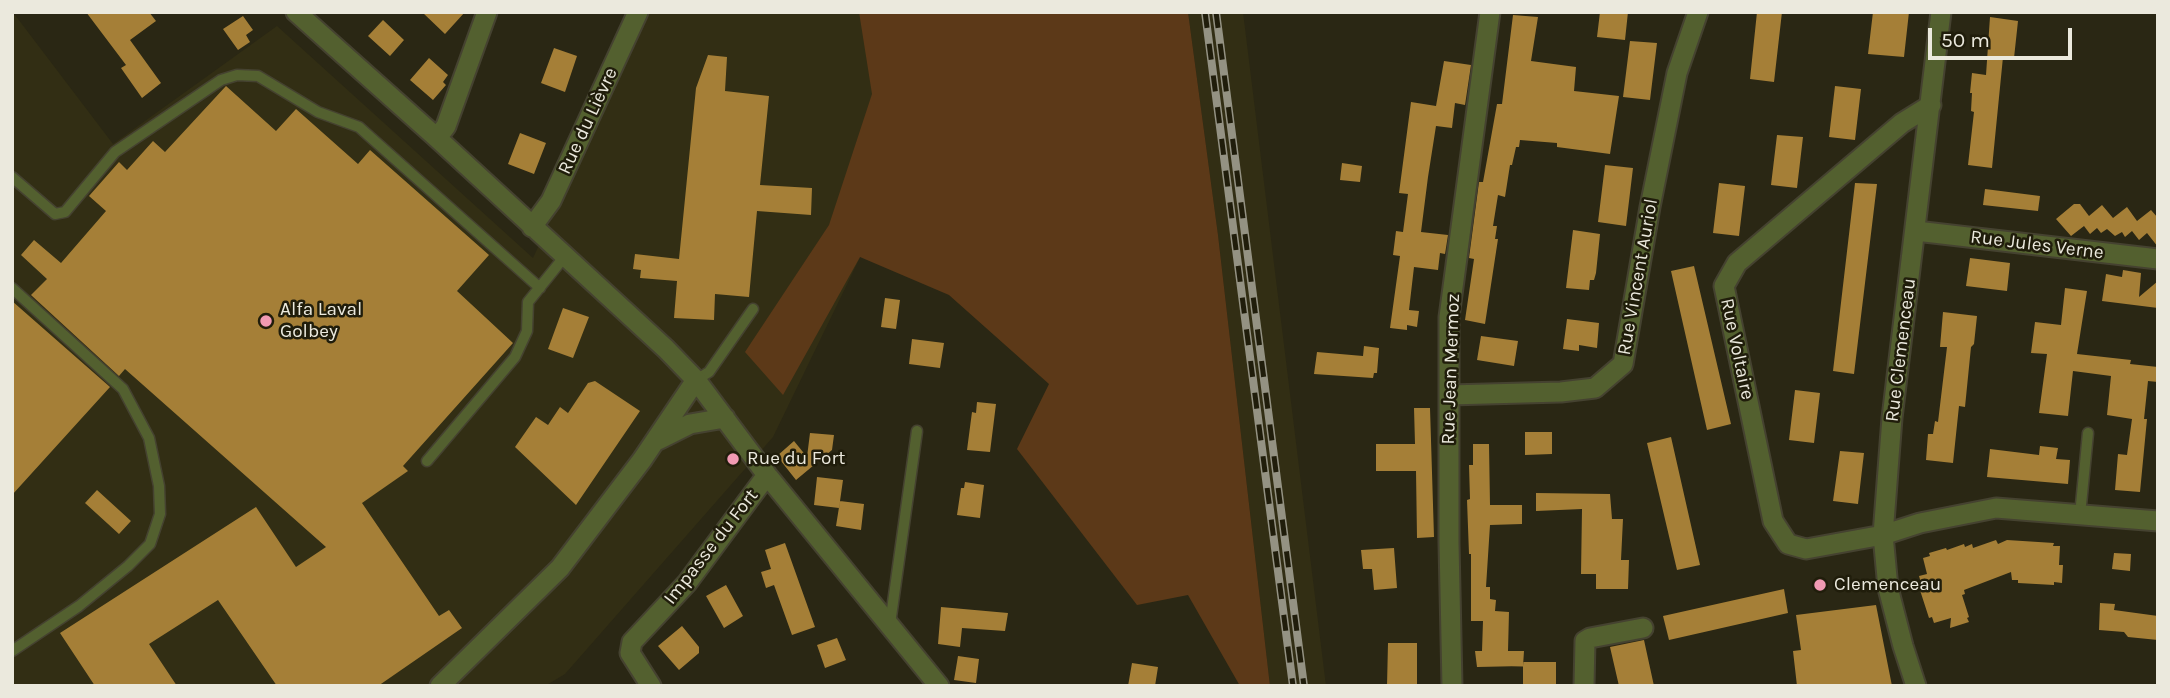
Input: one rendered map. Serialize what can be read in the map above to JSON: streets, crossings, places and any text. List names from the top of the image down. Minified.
{"streets":{"street":["Rue du Lièvre","Rue Jules Verne","Rue Vincent Auriol","Rue Voltaire","Rue Clemenceau","Rue Jean Mermoz","Impasse du Fort"]},"crossings":[["Rue Jules Verne","Rue Clemenceau"],["Rue Vincent Auriol","Rue Jean Mermoz"],["Rue Voltaire","Rue Clemenceau"]],"places":["Alfa Laval Golbey","Rue du Fort","Clemenceau"],"scale_bar":"50 m"}
